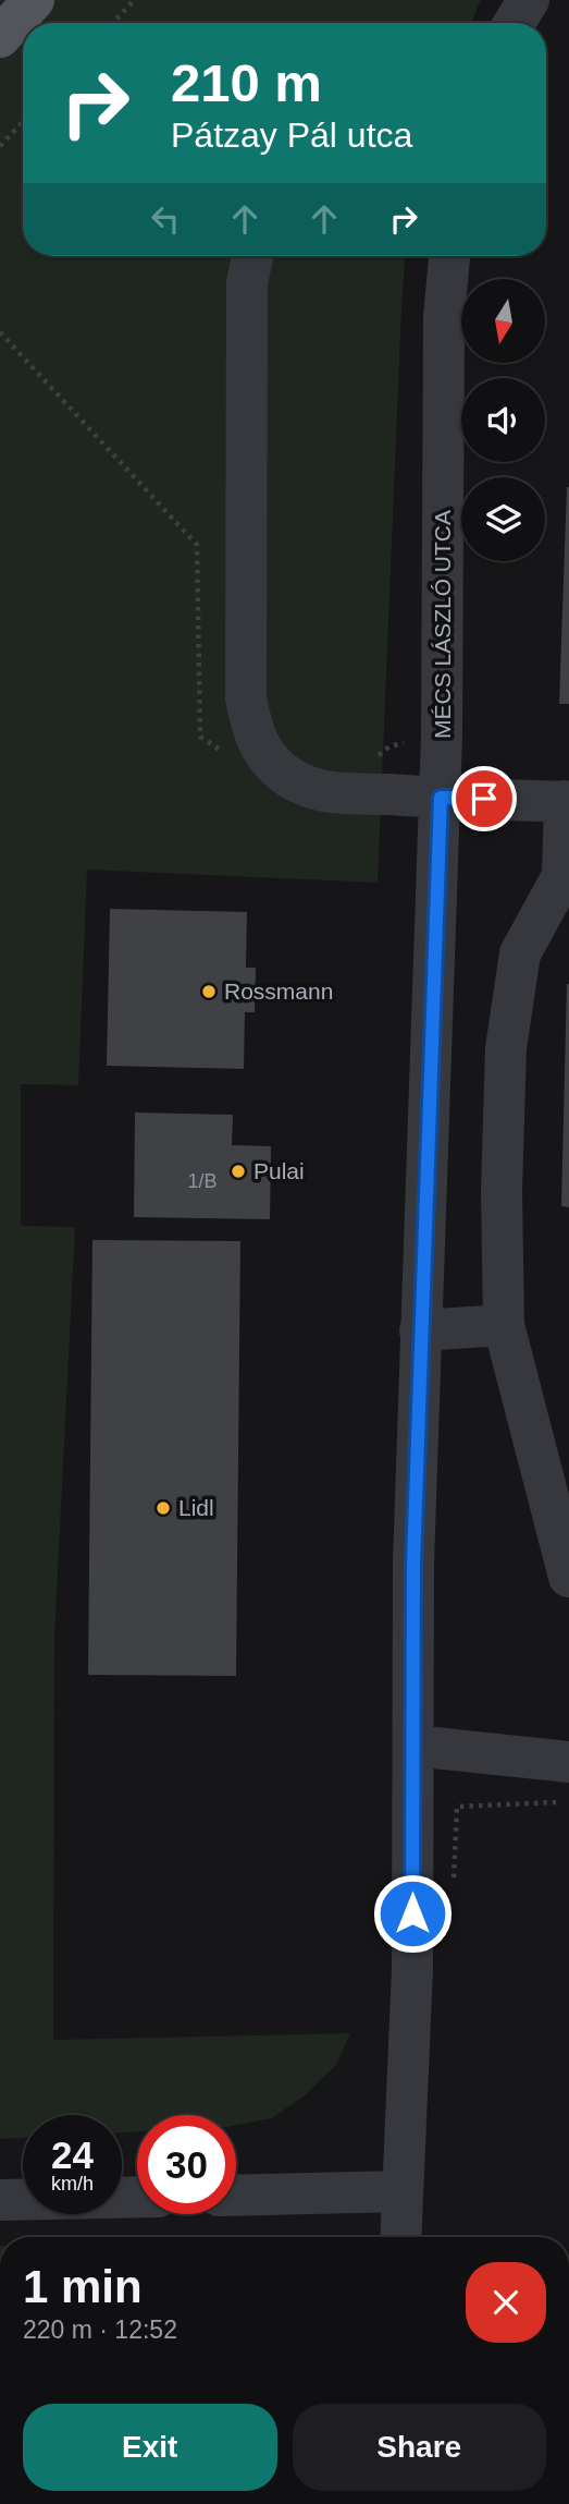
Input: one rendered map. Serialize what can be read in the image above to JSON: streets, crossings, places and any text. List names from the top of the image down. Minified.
{"streets":{"street":["MÉCS LÁSZLÓ UTCA"]},"places":["Rossmann","Pulai","Lidl"],"house_numbers":["1/B"],"north":"bottom","page":{"turn":["210 m","Pátzay Pál utca"],"speed":"24 km/h","limit":"30","heading":["1 min","220 m · 12:52"],"buttons":["Exit","Share"]}}
